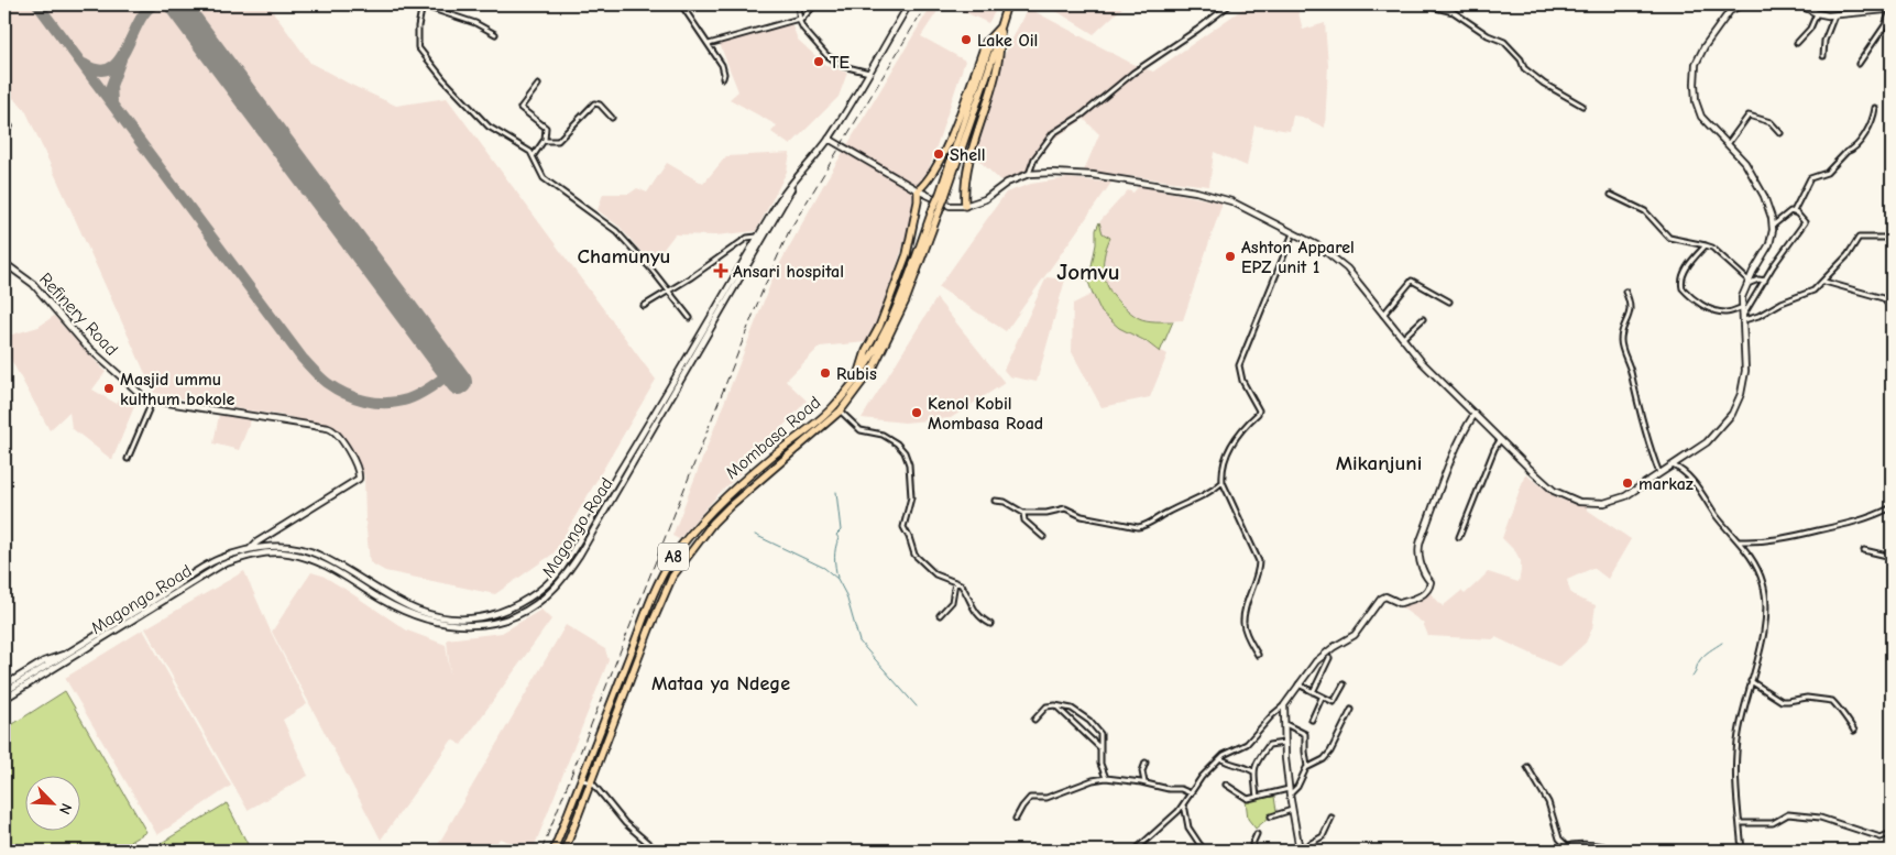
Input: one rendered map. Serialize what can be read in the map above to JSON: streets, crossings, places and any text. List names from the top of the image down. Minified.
{"streets":{"highway":["Mombasa Road","A8"],"main road":["Refinery Road","Magongo Road"]},"crossings":[["Refinery Road","Magongo Road"]],"districts":["Chamunyu","Jomvu","Mikanjuni","Mataa ya Ndege"],"places":{"other":["Lake Oil","TE","Shell","Ashton Apparel EPZ unit 1","Rubis","Masjid ummu kulthum bokole","Kenol Kobil Mombasa Road","markaz"],"health":["Ansari hospital"]},"north":"bottom right"}
